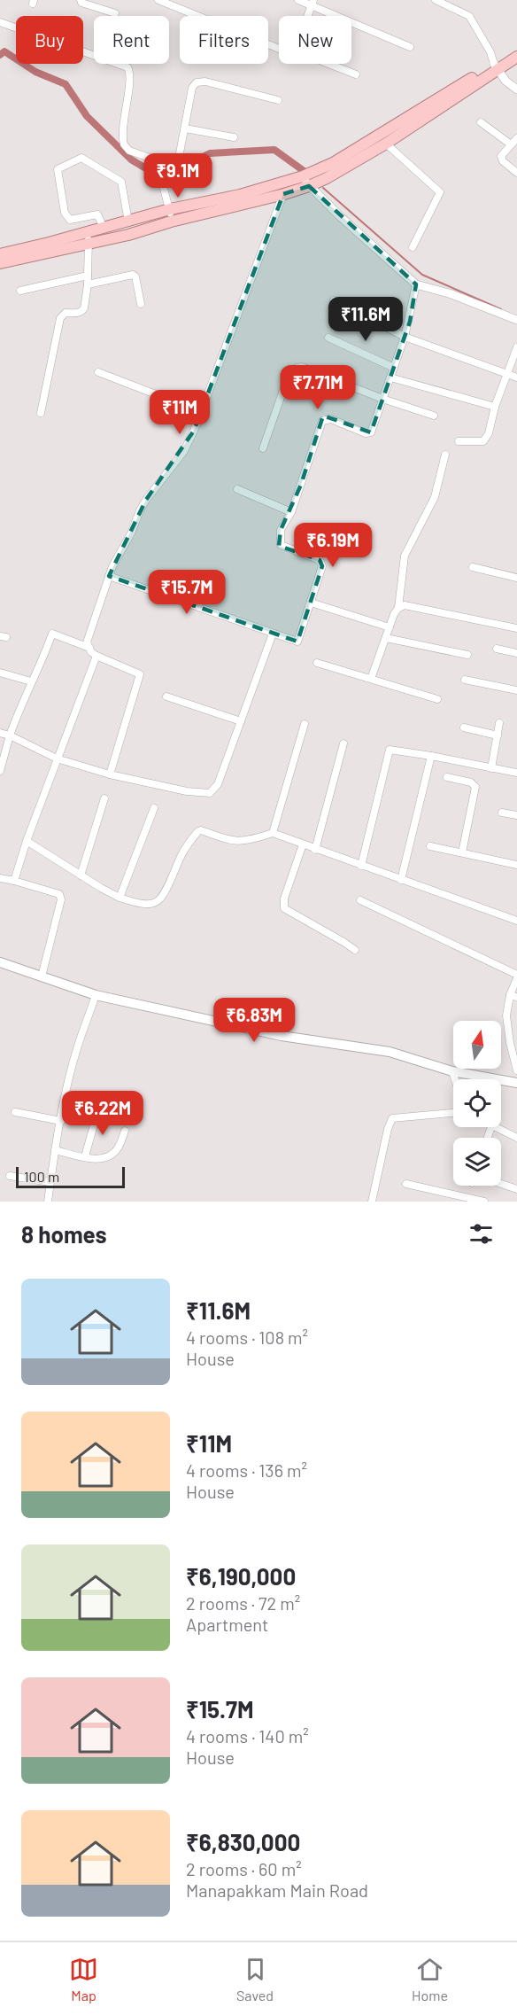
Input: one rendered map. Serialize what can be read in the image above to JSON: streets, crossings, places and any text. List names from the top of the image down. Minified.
{"scale_bar":"100 m","north":"top","page":{"chip":["Buy","Rent","Filters","New"],"price":["₹9.1M","₹11.6M","₹7.71M","₹11M","₹6.19M","₹15.7M","₹6.83M","₹6.22M"],"scale":"100 m","heading":"8 homes","list":[{"name":"₹11.6M","note":"4 rooms · 108 m² · House"},{"name":"₹11M","note":"4 rooms · 136 m² · House"},{"name":"₹6,190,000","note":"2 rooms · 72 m² · Apartment"},{"name":"₹15.7M","note":"4 rooms · 140 m² · House"},{"name":"₹6,830,000","note":"2 rooms · 60 m² · Manapakkam Main Road"}],"tabs":["Map","Saved","Home"]}}
